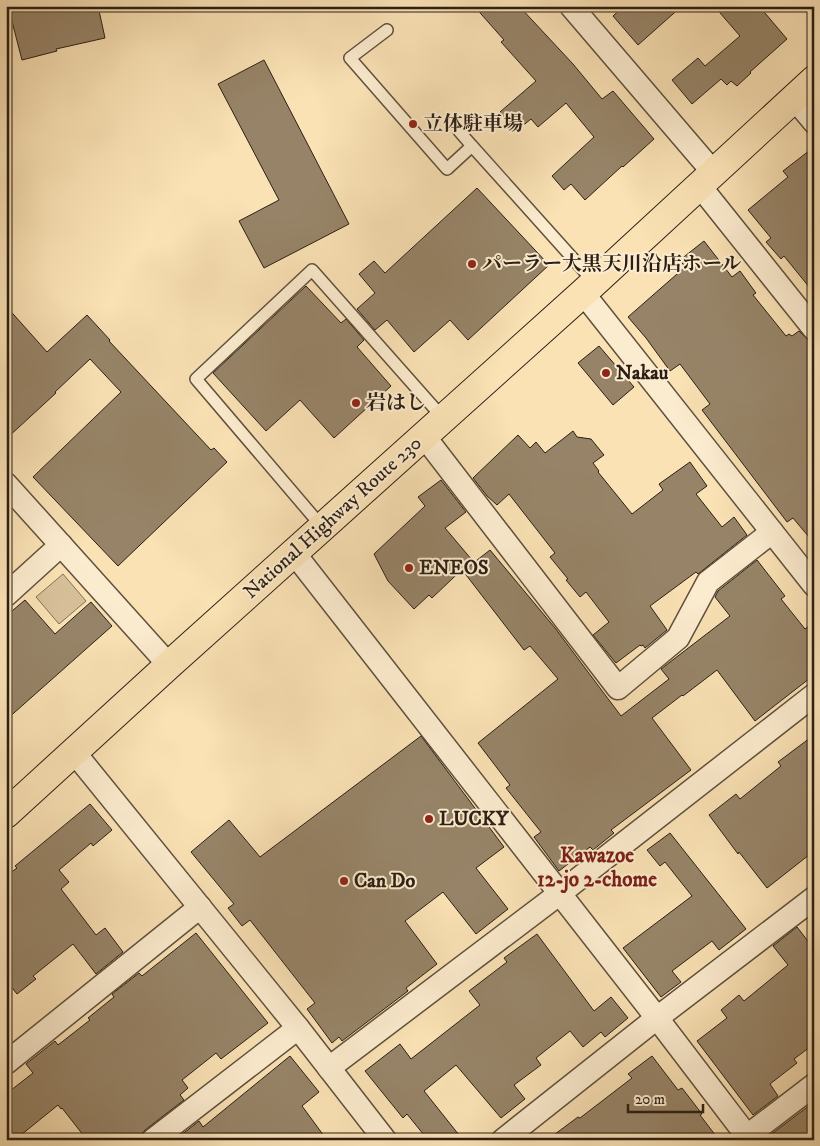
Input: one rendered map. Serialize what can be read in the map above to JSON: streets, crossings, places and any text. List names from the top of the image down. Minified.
{"streets":{"highway":["National Highway Route 230"]},"districts":["Kawazoe 12-jo 2-chome"],"places":["立体駐車場","パーラー大黒天川沿店ホール","Nakau","岩はし","ENEOS","LUCKY","Can Do"],"scale_bar":"20 m"}
